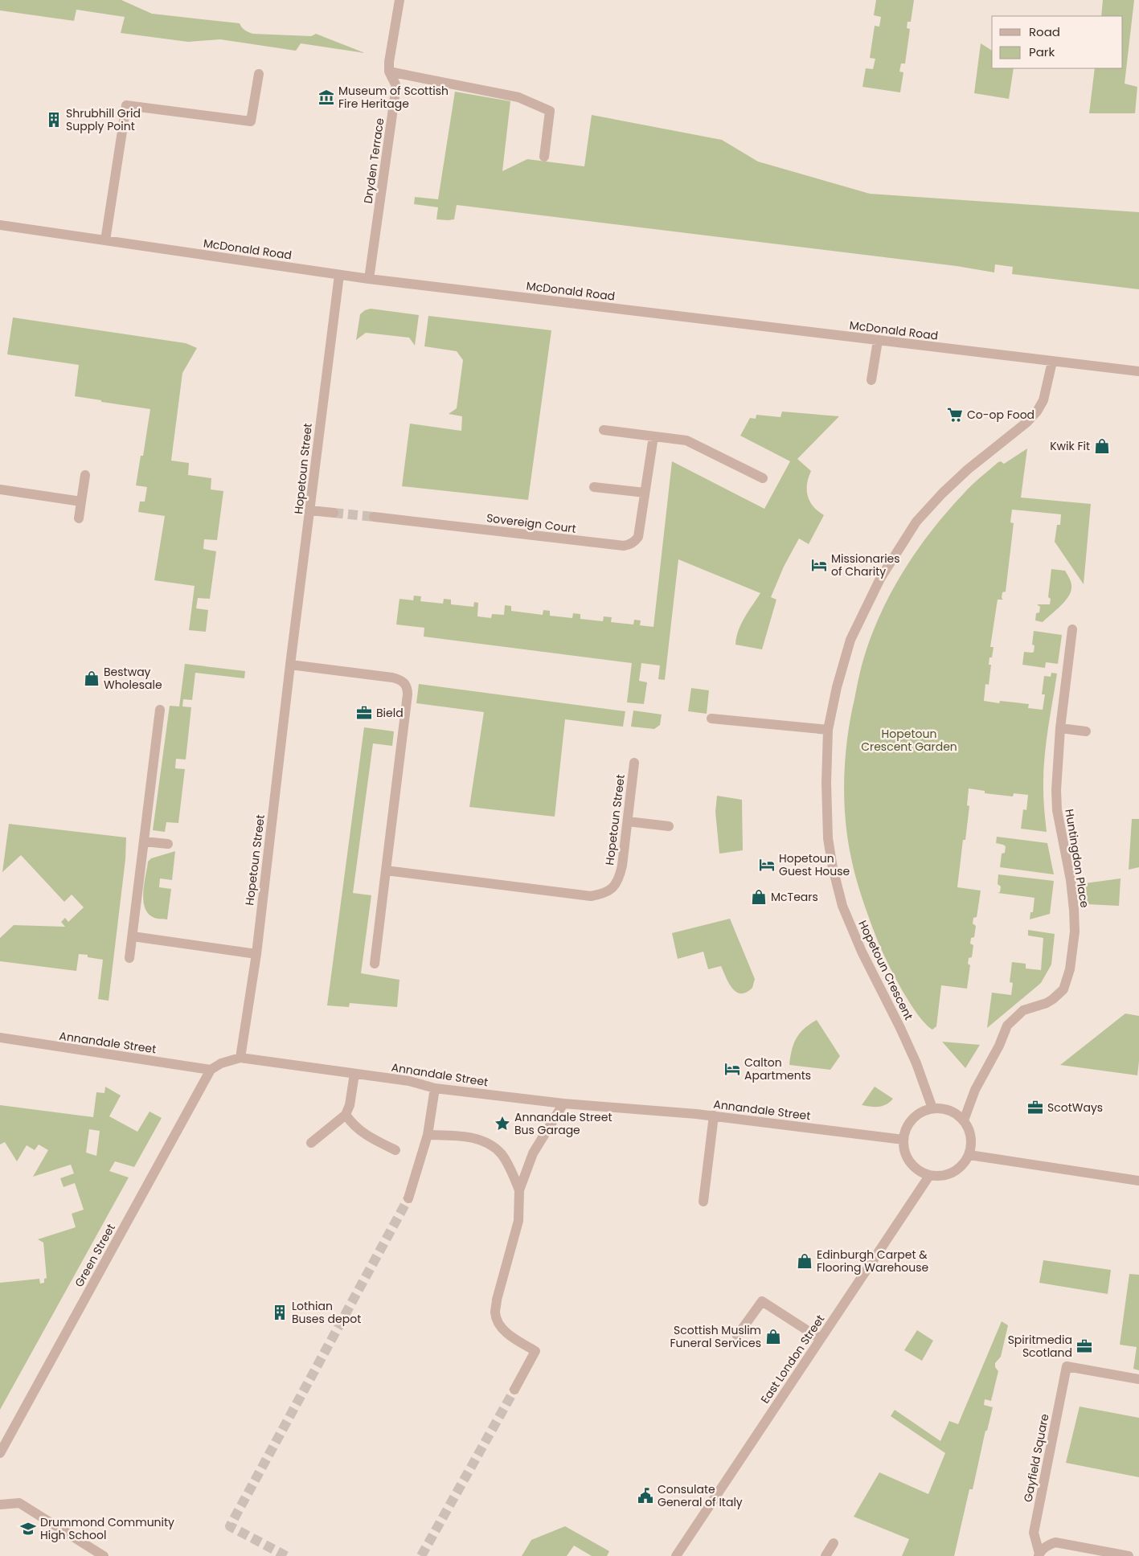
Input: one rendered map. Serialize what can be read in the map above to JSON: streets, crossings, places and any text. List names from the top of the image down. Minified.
{"streets":{"street":["Dryden Terrace","McDonald Road","Hopetoun Street","Sovereign Court","Huntingdon Place","Hopetoun Crescent","Annandale Street","Green Street","East London Street","Gayfield Square"]},"crossings":[["Dryden Terrace","McDonald Road"],["McDonald Road","Hopetoun Street"],["McDonald Road","Hopetoun Crescent"],["Hopetoun Street","Annandale Street"],["Huntingdon Place","Hopetoun Crescent"],["Huntingdon Place","Annandale Street"],["Huntingdon Place","East London Street"],["Hopetoun Crescent","Annandale Street"],["Hopetoun Crescent","East London Street"],["Annandale Street","Green Street"],["Annandale Street","East London Street"]],"parks":["Hopetoun Crescent Garden"],"places":{"museum":["Museum of Scottish Fire Heritage"],"building":["Shrubhill Grid Supply Point","Lothian Buses depot"],"supermarket":["Co-op Food"],"shop":["Kwik Fit","Bestway Wholesale","McTears","Edinburgh Carpet & Flooring Warehouse","Scottish Muslim Funeral Services"],"hotel":["Missionaries of Charity","Hopetoun Guest House","Calton Apartments"],"office":["Bield","ScotWays","Spiritmedia Scotland"],"place":["Annandale Street Bus Garage"],"public building":["Consulate General of Italy"],"school or university":["Drummond Community High School"]},"legend":["Road","Park"]}
